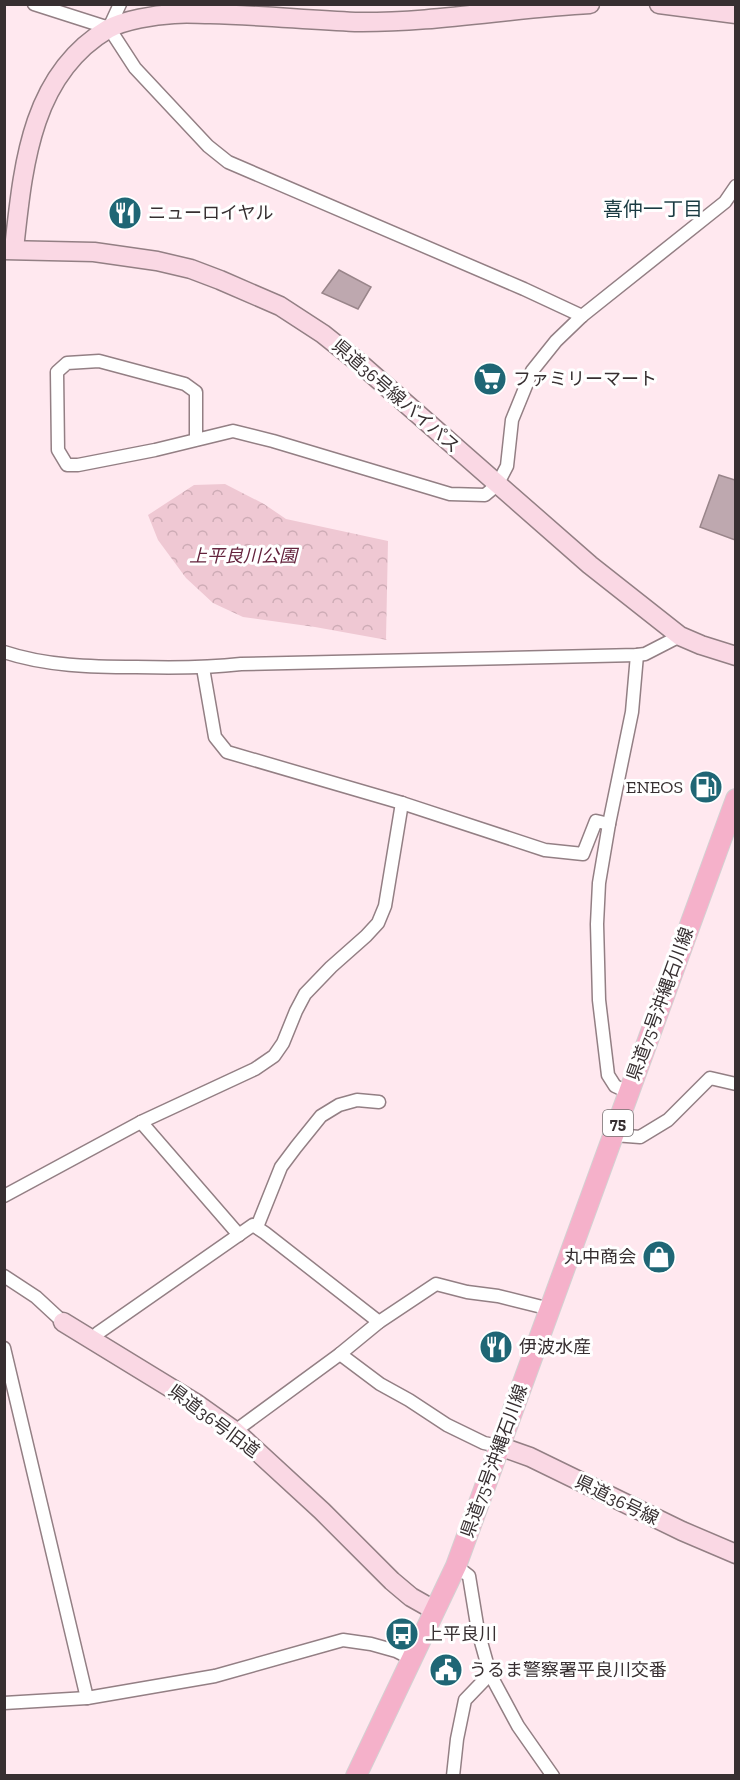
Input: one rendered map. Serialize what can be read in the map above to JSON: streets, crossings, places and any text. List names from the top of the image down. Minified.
{"streets":{"main road":["県道75号沖縄石川線","75"],"street":["県道36号線バイパス","県道36号旧道","県道36号線"]},"crossings":[["県道75号沖縄石川線","県道36号旧道"],["県道75号沖縄石川線","県道36号線"]],"districts":["喜仲一丁目"],"parks":["上平良川公園"],"places":{"restaurant":["ニューロイヤル","伊波水産"],"supermarket":["ファミリーマート"],"fuel station":["ENEOS"],"shop":["丸中商会"],"bus stop":["上平良川"],"public building":["うるま警察署平良川交番"]}}
